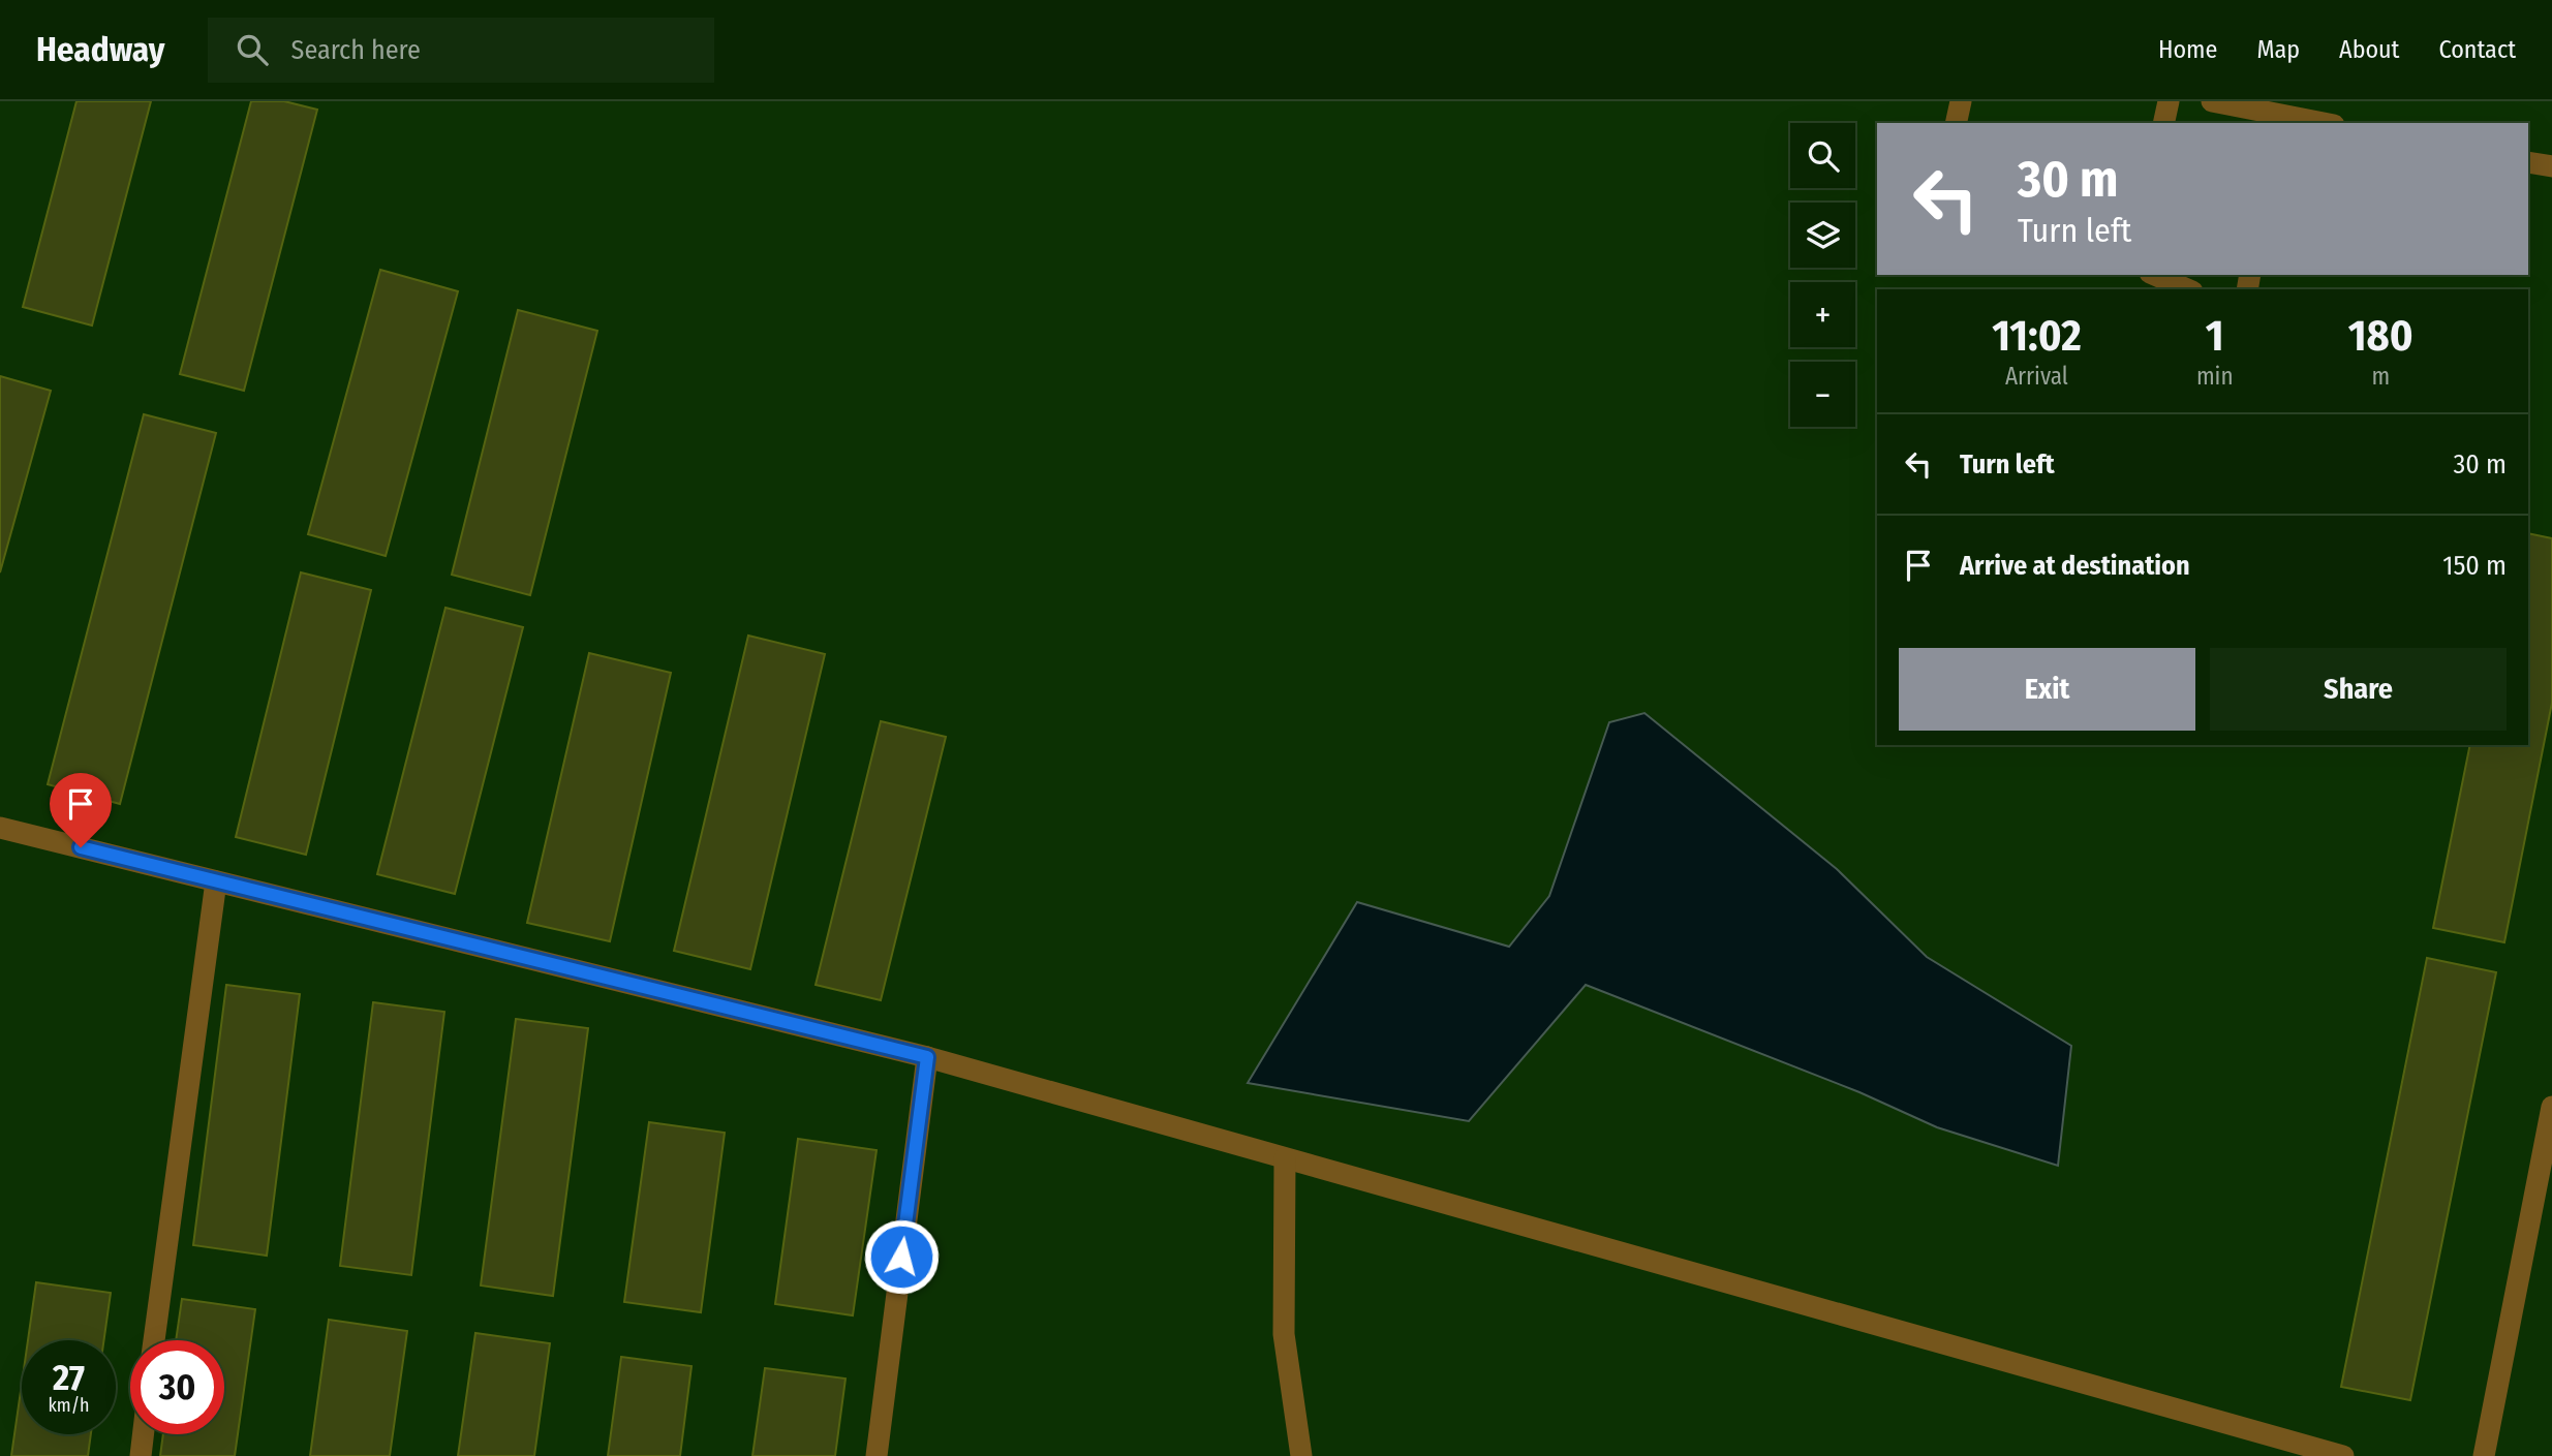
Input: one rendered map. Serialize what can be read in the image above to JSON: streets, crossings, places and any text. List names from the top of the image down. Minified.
{"page":{"header":"Headway","search":"Search here","nav":["Home","Map","About","Contact"],"map_buttons":["+","−"],"turn":["30 m","Turn left"],"eta":["11:02","Arrival","1","min","180","m"],"list":[{"name":"Turn left","value":"30 m"},{"name":"Arrive at destination","value":"150 m"}],"buttons":["Exit","Share"],"speed":"27 km/h","limit":"30"}}
